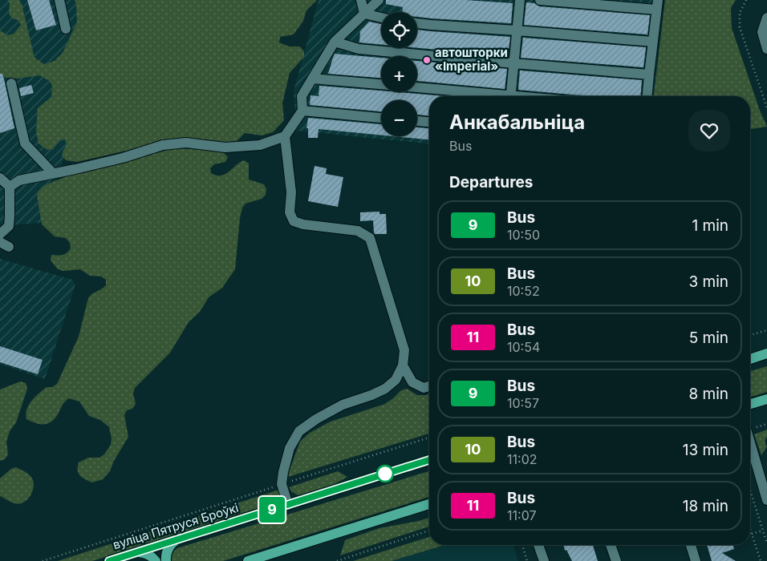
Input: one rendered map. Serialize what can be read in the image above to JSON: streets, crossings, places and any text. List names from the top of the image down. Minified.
{"streets":{"main road":["вуліца Пятруся Броўкі"]},"places":["автошторки «Imperial»"],"lines":["bus line 9"],"page":{"on_map":"9","map_buttons":["+","−"],"heading":[["Анкабальніца","Bus"],"Departures"],"list":[{"mark":"9","name":"Bus","note":"10:50","value":"1 min"},{"mark":"10","name":"Bus","note":"10:52","value":"3 min"},{"mark":"11","name":"Bus","note":"10:54","value":"5 min"},{"mark":"9","name":"Bus","note":"10:57","value":"8 min"},{"mark":"10","name":"Bus","note":"11:02","value":"13 min"},{"mark":"11","name":"Bus","note":"11:07","value":"18 min"}]}}
